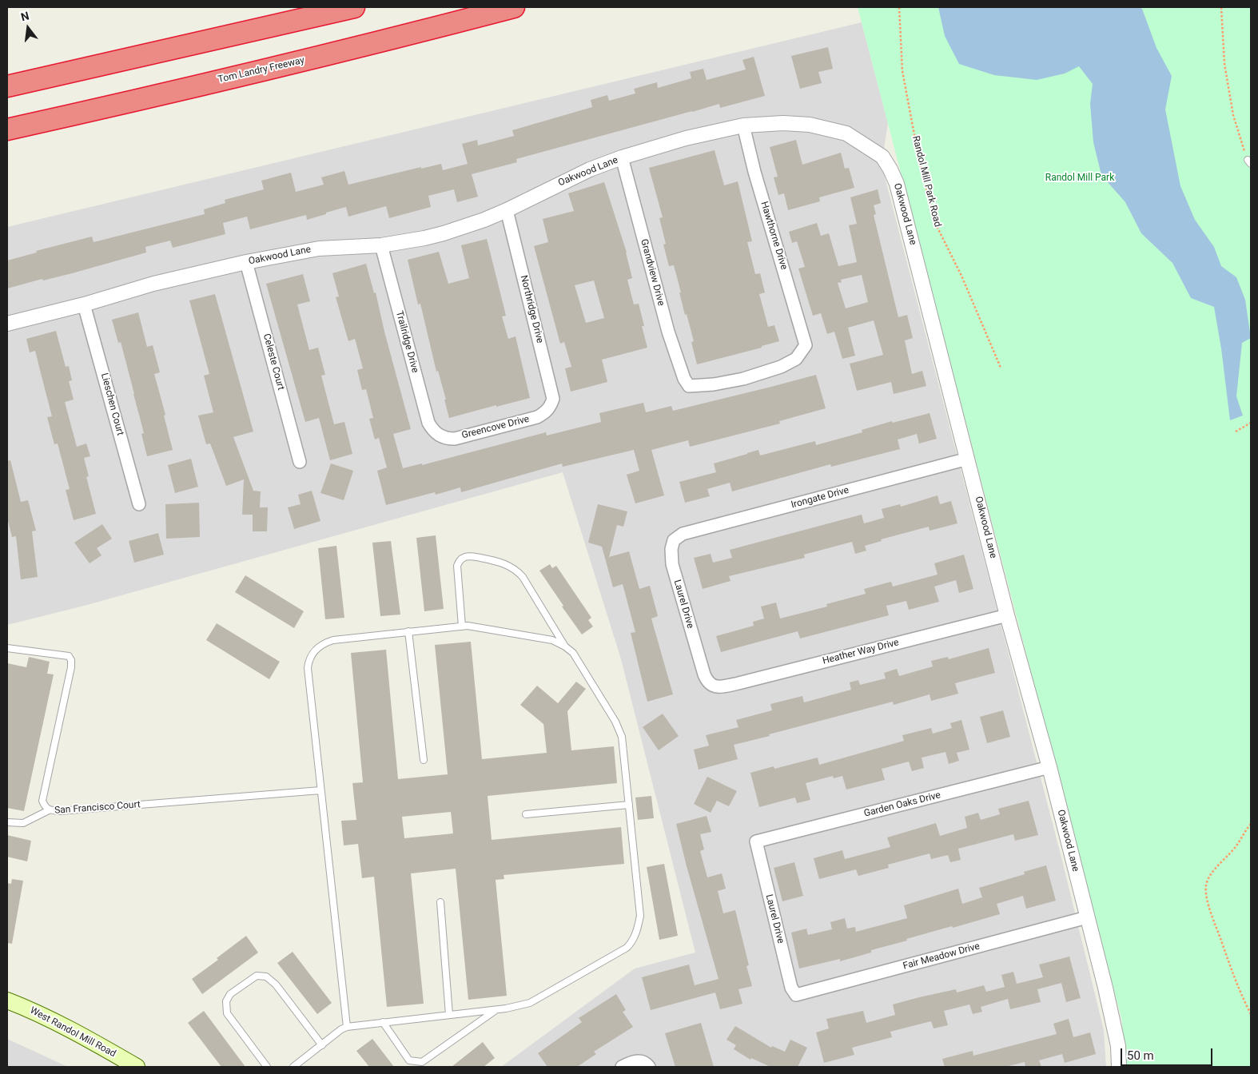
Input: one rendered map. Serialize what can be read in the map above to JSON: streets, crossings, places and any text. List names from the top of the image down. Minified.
{"streets":{"highway":["Tom Landry Freeway"],"main road":["West Randol Mill Road"],"street":["Oakwood Lane","Hawthorne Drive","Grandview Drive","Northridge Drive","Trailridge Drive","Celeste Court","Lieschen Court","Greencove Drive","Irongate Drive","Laurel Drive","Heather Way Drive","Garden Oaks Drive","Fair Meadow Drive"],"lane":["San Francisco Court"],"path":["Randol Mill Park Road"]},"crossings":[["Oakwood Lane","Hawthorne Drive"],["Oakwood Lane","Grandview Drive"],["Oakwood Lane","Northridge Drive"],["Oakwood Lane","Trailridge Drive"],["Oakwood Lane","Celeste Court"],["Oakwood Lane","Lieschen Court"],["Oakwood Lane","Irongate Drive"],["Oakwood Lane","Heather Way Drive"],["Oakwood Lane","Garden Oaks Drive"],["Oakwood Lane","Fair Meadow Drive"],["Hawthorne Drive","Grandview Drive"],["Northridge Drive","Greencove Drive"],["Trailridge Drive","Greencove Drive"],["Irongate Drive","Laurel Drive"],["Laurel Drive","Heather Way Drive"],["Laurel Drive","Garden Oaks Drive"],["Laurel Drive","Fair Meadow Drive"]],"parks":["Randol Mill Park"],"scale_bar":"50 m","north":"top"}
